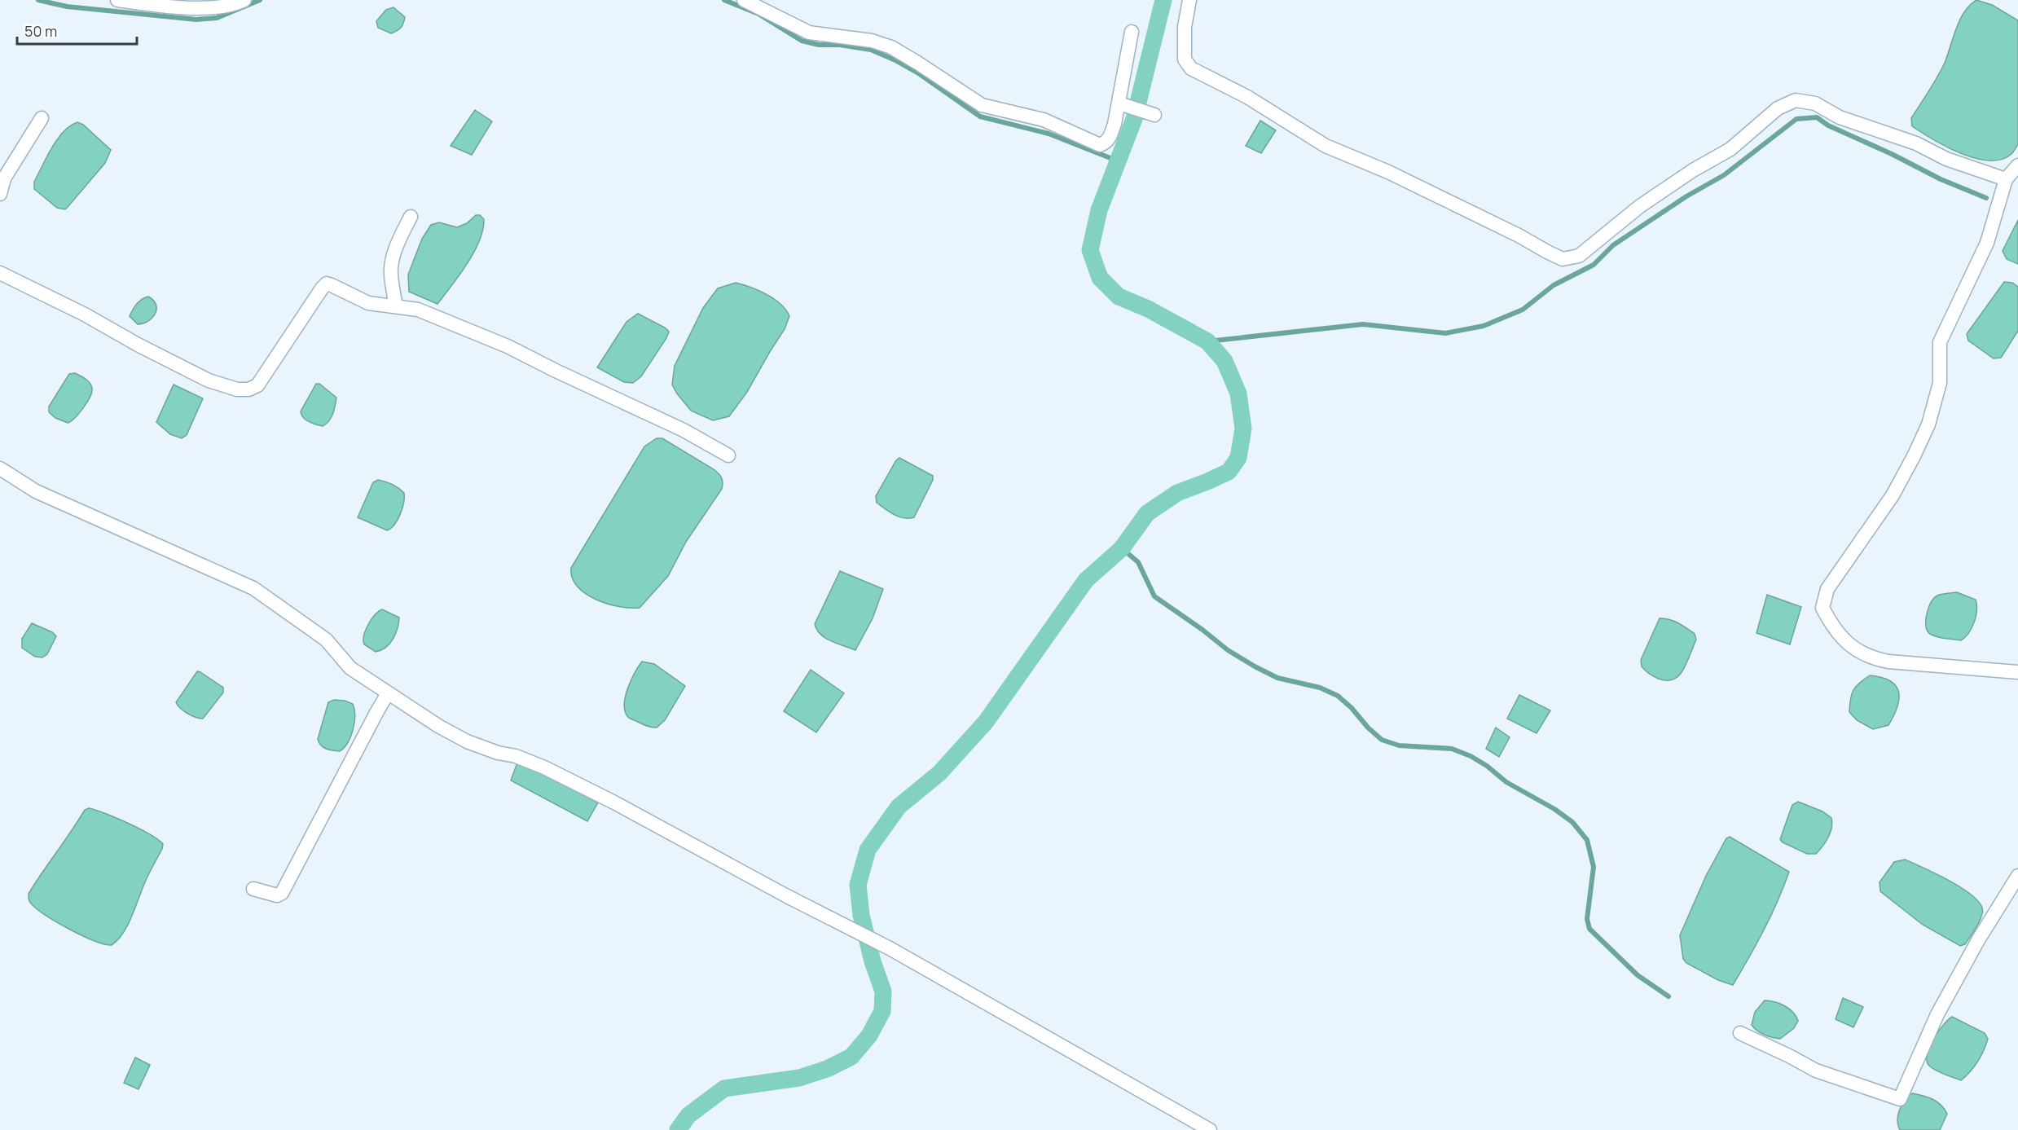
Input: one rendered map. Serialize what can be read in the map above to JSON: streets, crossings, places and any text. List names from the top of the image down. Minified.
{"scale_bar":"50 m"}
